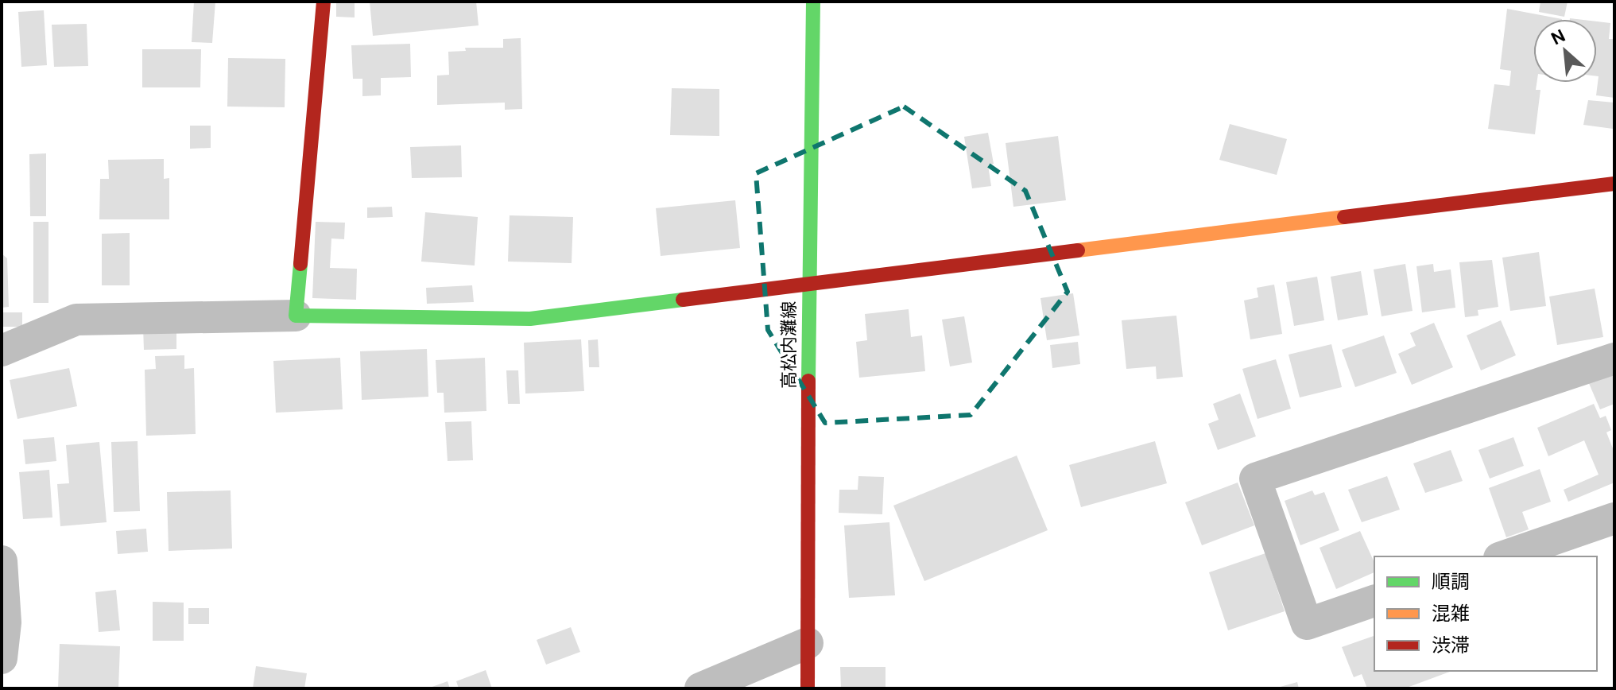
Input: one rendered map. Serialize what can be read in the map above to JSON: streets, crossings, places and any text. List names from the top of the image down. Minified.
{"streets":{"street":["高松内灘線"]},"legend":["順調","混雑","渋滞"],"north":"top left"}
